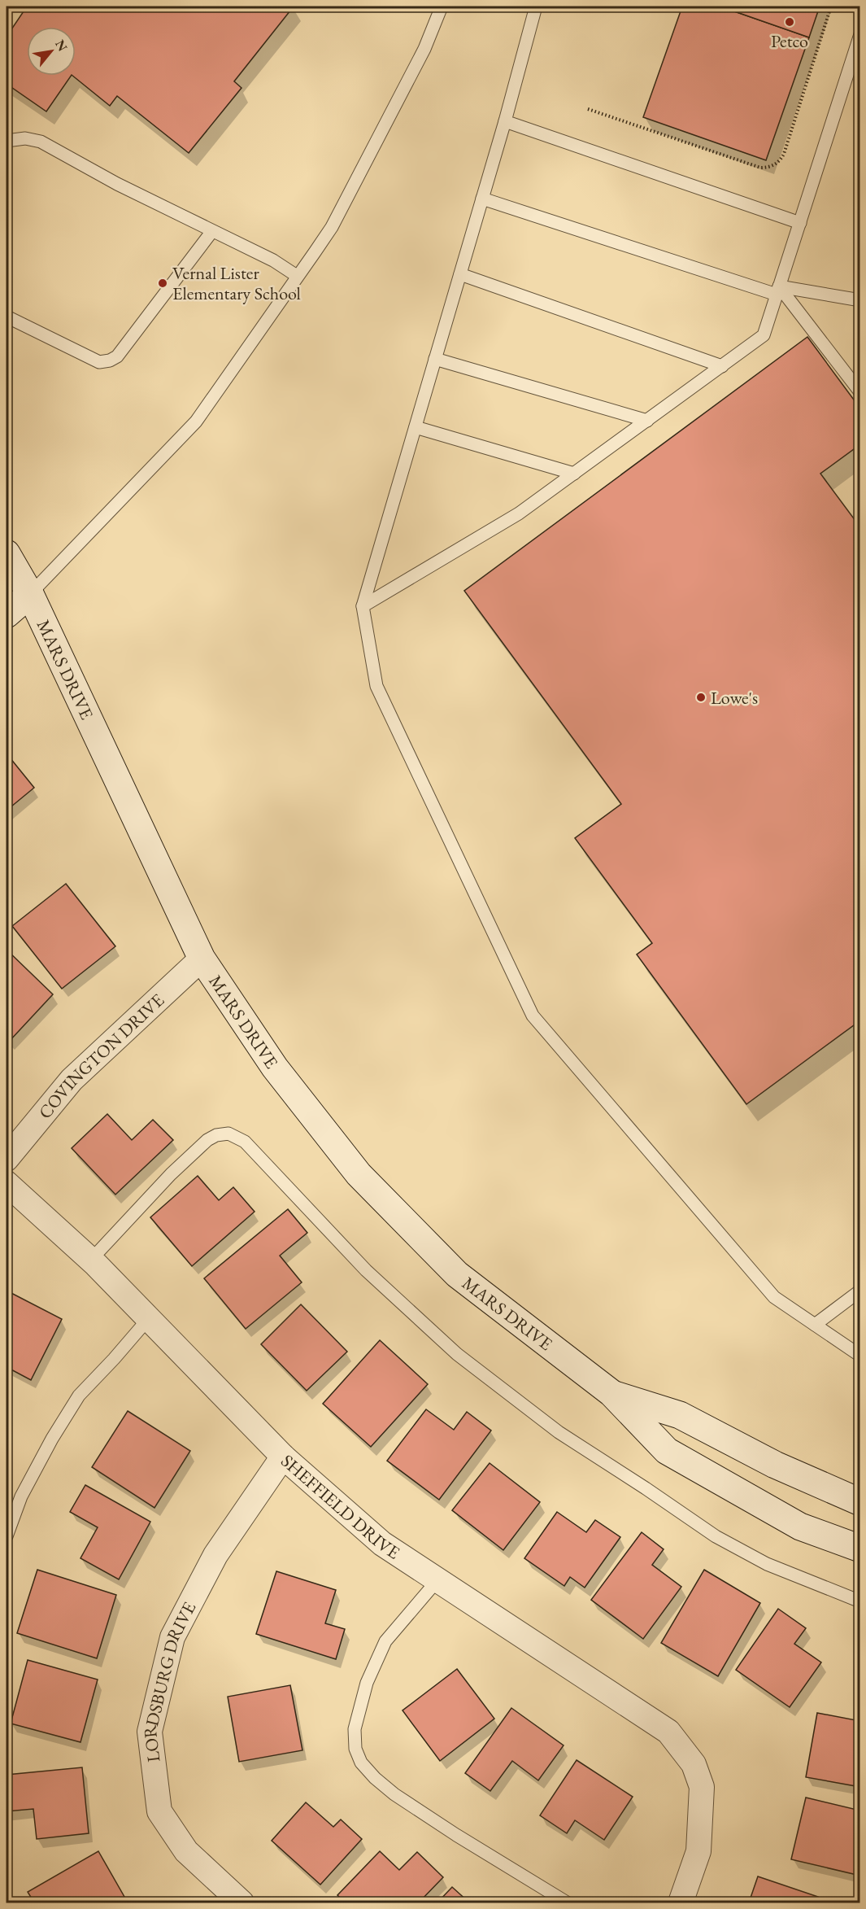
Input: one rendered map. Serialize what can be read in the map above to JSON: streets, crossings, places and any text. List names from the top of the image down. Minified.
{"streets":{"street":["MARS DRIVE","COVINGTON DRIVE","SHEFFIELD DRIVE","LORDSBURG DRIVE"]},"crossings":[["MARS DRIVE","COVINGTON DRIVE"],["SHEFFIELD DRIVE","LORDSBURG DRIVE"]],"places":["Petco","Vernal Lister Elementary School","Lowe's"],"north":"top right"}
